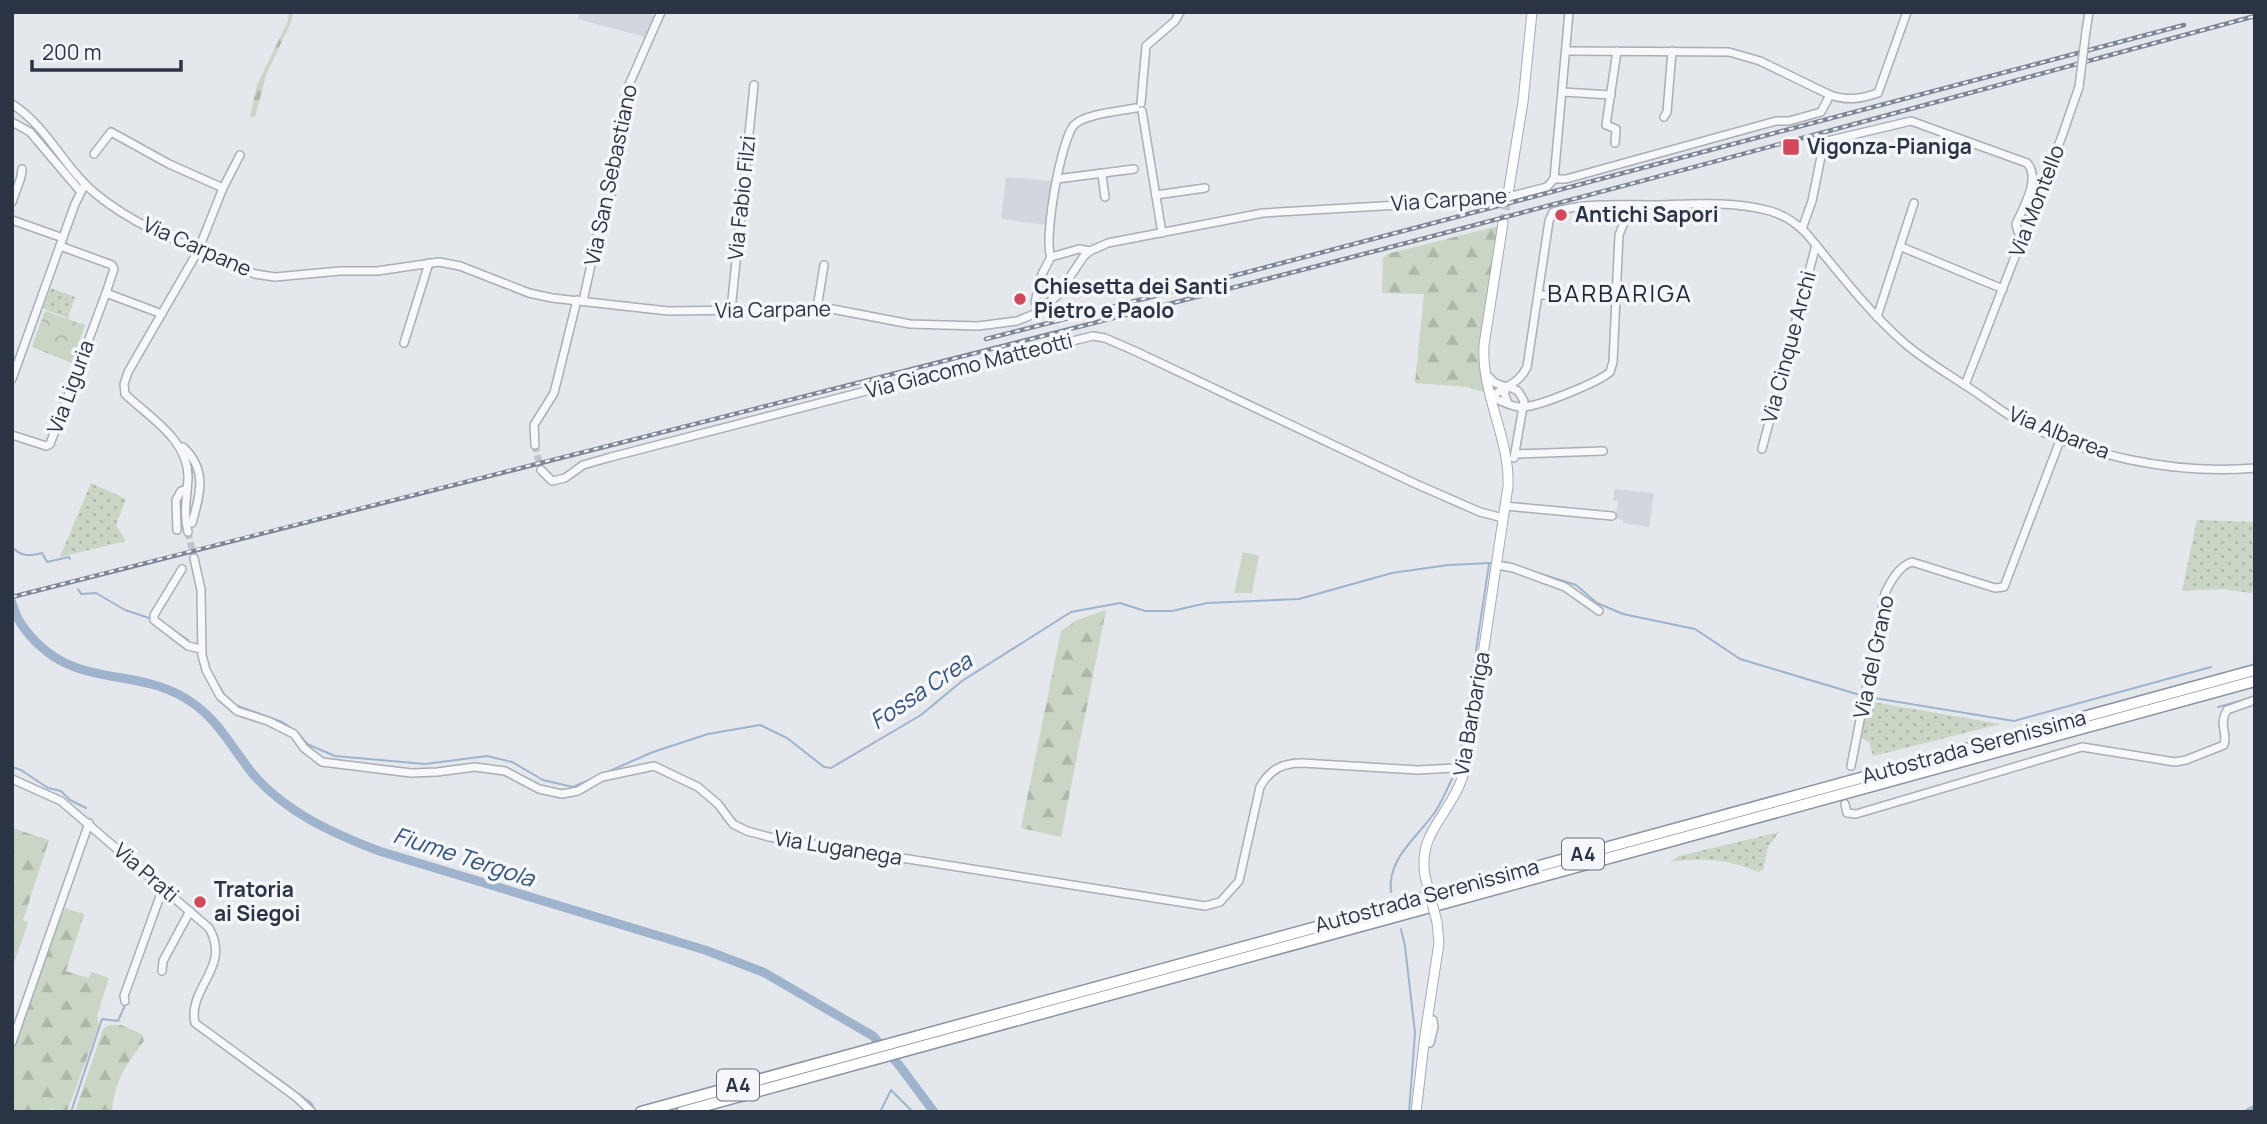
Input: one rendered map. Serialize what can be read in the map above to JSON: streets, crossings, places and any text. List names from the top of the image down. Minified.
{"streets":{"highway":["Autostrada Serenissima","A4"],"main road":["Via Barbariga"],"street":["Via San Sebastiano","Via Fabio Filzi","Via Carpane","Via Montello","Via Cinque Archi","Via Giacomo Matteotti","Via Liguria","Via Albarea","Via del Grano","Via Luganega","Via Prati"]},"crossings":[["Via San Sebastiano","Via Carpane"],["Via Fabio Filzi","Via Carpane"],["Via Montello","Via Albarea"],["Via Cinque Archi","Via Albarea"],["Via Giacomo Matteotti","Via Barbariga"],["Via Albarea","Via del Grano"],["Via Barbariga","Via Luganega"]],"districts":["BARBARIGA"],"water":["Fossa Crea","Fiume Tergola"],"places":{"transit":["Vigonza-Pianiga"],"other":["Antichi Sapori","Chiesetta dei Santi Pietro e Paolo","Tratoria ai Siegoi"]},"scale_bar":"200 m"}
